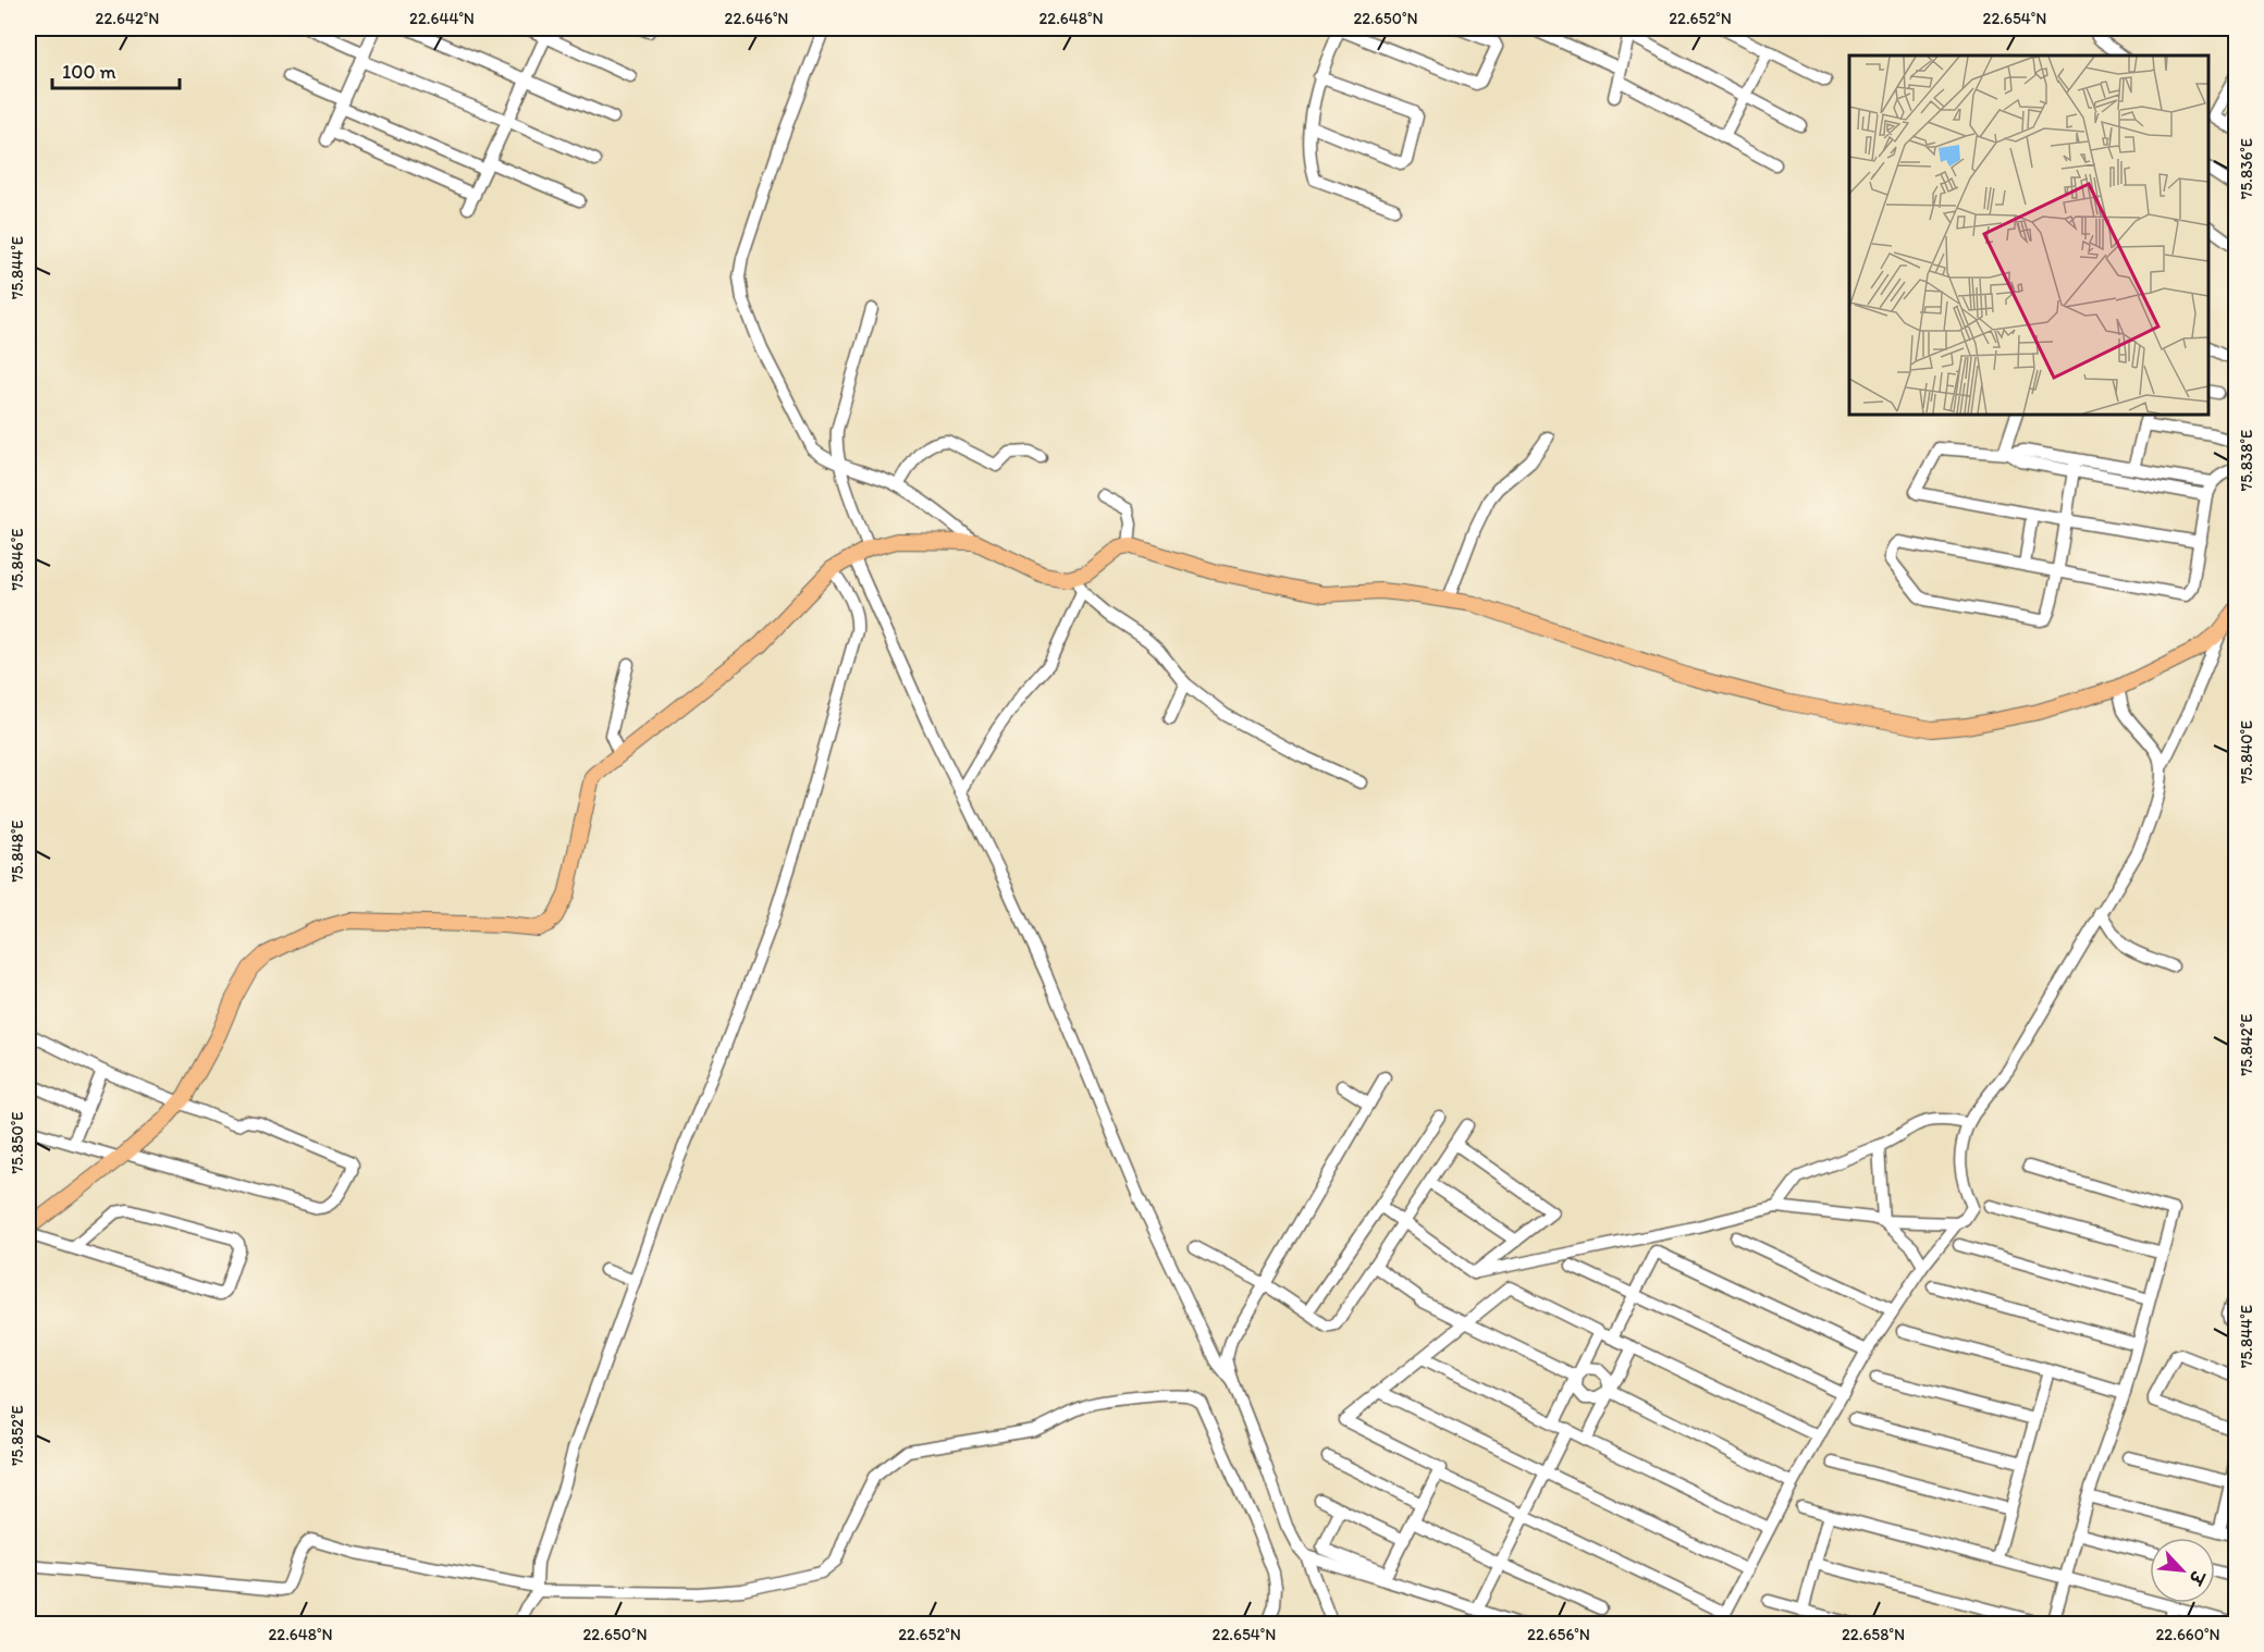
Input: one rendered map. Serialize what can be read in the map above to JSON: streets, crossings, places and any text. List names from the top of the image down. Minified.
{"scale_bar":"100 m","north":"bottom right","coordinates":["22.642°N","22.644°N","22.646°N","22.648°N","22.650°N","22.652°N","22.654°N","75.836°E","75.844°E","75.838°E","75.846°E","75.840°E","75.848°E","75.842°E","75.850°E","75.852°E","22.656°N","22.658°N","22.660°N"]}
